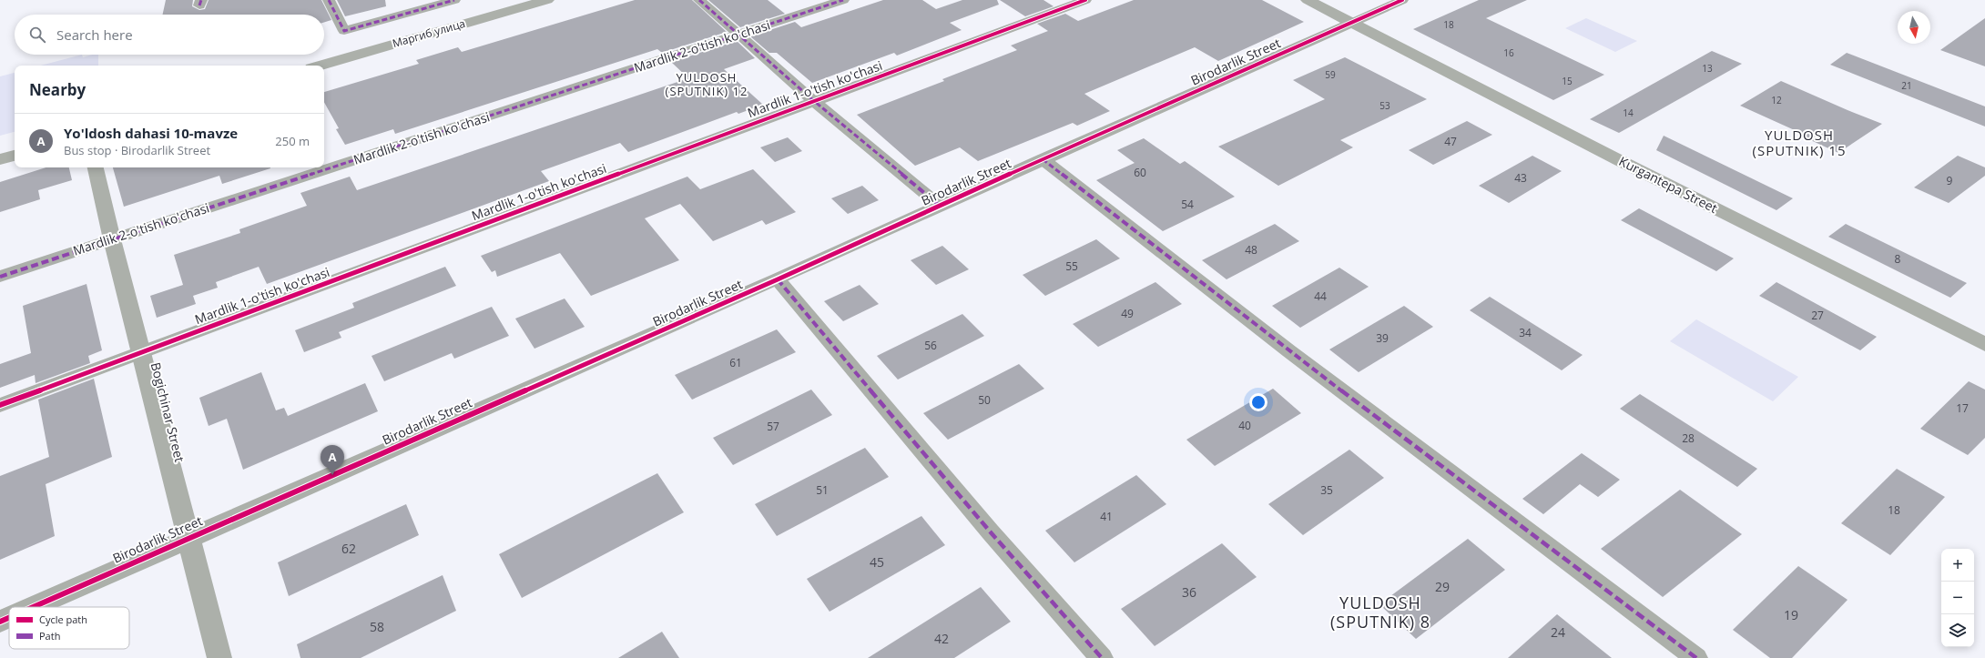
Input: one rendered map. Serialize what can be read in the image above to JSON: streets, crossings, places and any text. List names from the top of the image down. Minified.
{"streets":{"street":["Маргиб улица","Mardlik 2-o'tish ko'chasi","Birodarlik Street","Mardlik 1-o'tish ko'chasi","Kurgantepa Street","Bogichinar Street"]},"crossings":[["Mardlik 2-o'tish ko'chasi","Bogichinar Street"],["Birodarlik Street","Kurgantepa Street"],["Birodarlik Street","Bogichinar Street"],["Mardlik 1-o'tish ko'chasi","Bogichinar Street"]],"districts":["YULDOSH (SPUTNIK) 12","YULDOSH (SPUTNIK) 15","YULDOSH (SPUTNIK) 8"],"house_numbers":["18","16","13","59","15","21","12","53","14","47","60","43","9","54","48","8","55","44","49","27","34","39","56","61","50","17","40","57","28","51","35","18","41","62","45","29","36","19","58","24","42"],"legend":["Cycle path","Path"],"north":"bottom","page":{"search":"Search here","heading":"Nearby","list":[{"mark":"A","name":"Yo'ldosh dahasi 10-mavze","note":"Bus stop · Birodarlik Street","value":"250 m"}],"pins":"A","map_buttons":["+","−"]}}
